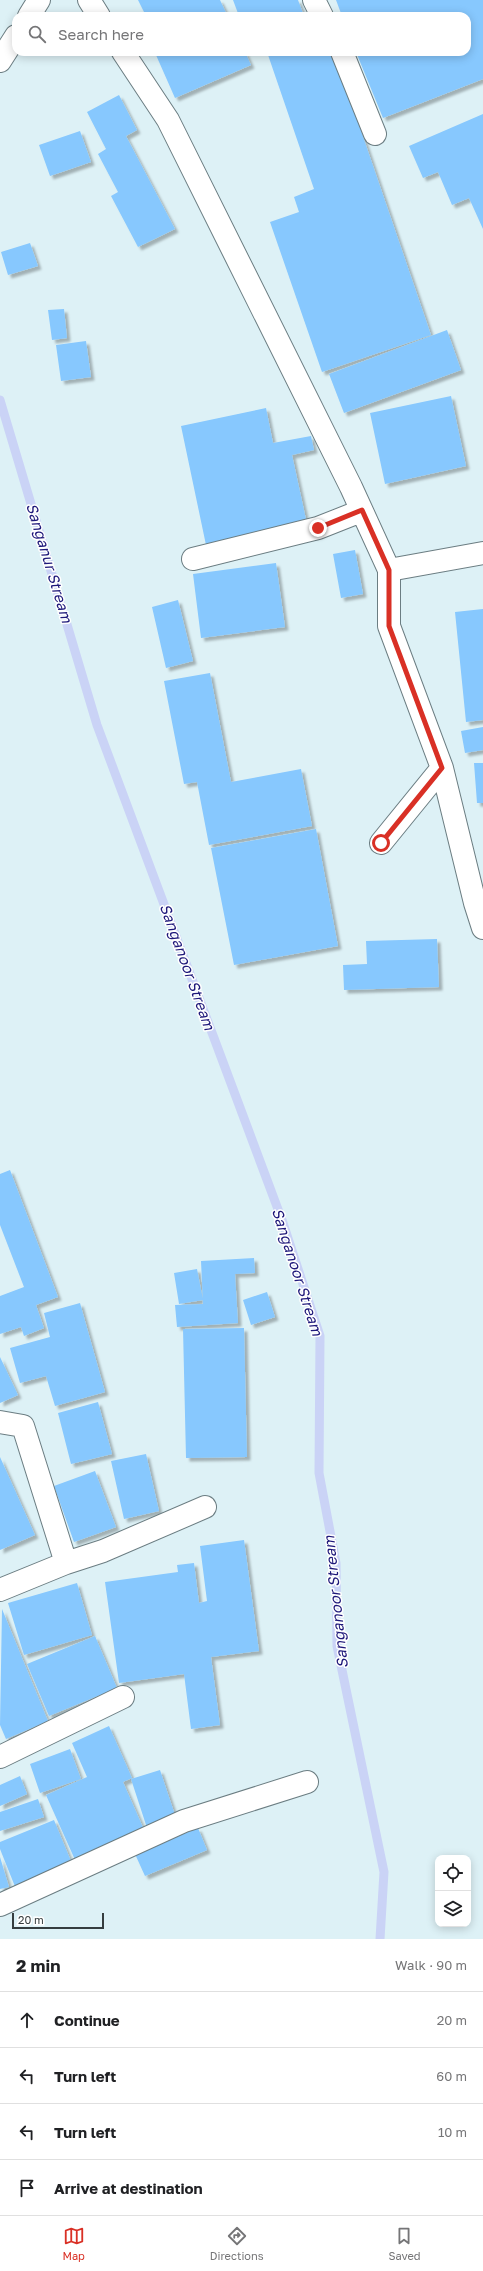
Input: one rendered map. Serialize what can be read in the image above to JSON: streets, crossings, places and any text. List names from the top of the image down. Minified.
{"water":["Sanganur Stream","Sanganoor Stream"],"scale_bar":"20 m","page":{"search":"Search here","scale":"20 m","heading":["2 min","Walk · 90 m"],"list":[["Continue","20 m"],["Turn left","60 m"],["Turn left","10 m"],"Arrive at destination"],"nav":["Map","Directions","Saved"]}}
